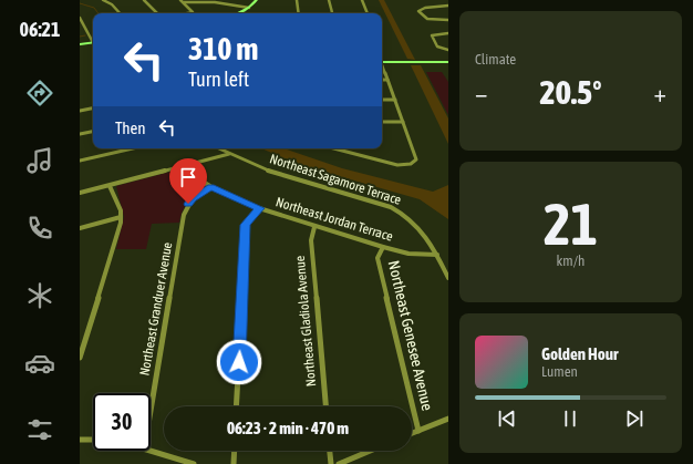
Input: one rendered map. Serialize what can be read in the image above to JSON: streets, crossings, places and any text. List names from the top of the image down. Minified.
{"streets":{"street":["Northeast Sagamore Terrace","Northeast Jordan Terrace","Northeast Granduer Avenue","Northeast Gladiola Avenue","Northeast Genesee Avenue"]},"crossings":[["Northeast Sagamore Terrace","Northeast Jordan Terrace"],["Northeast Jordan Terrace","Northeast Granduer Avenue"],["Northeast Jordan Terrace","Northeast Gladiola Avenue"],["Northeast Jordan Terrace","Northeast Genesee Avenue"]],"page":{"tabs":"06:21","tile":["Climate",["21","km/h"]],"turn":["310 m","Turn left"],"heat":["−","20.5°","+"],"then":"Then","song":["Golden Hour","Lumen"],"limit":"30","trip":"06:23 · 2 min · 470 m"}}
